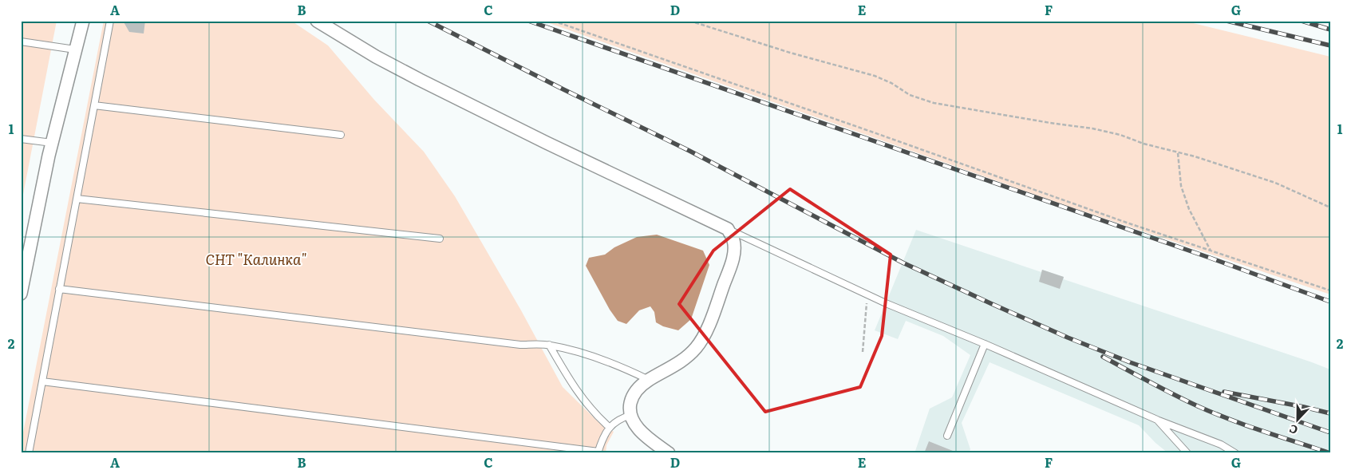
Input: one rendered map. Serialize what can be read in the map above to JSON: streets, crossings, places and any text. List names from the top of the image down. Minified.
{"parks":["СНТ \"Калинка\""],"north":"bottom","grid":{"columns":["A","B","C","D","E","F","G"],"rows":["1","2"]}}
